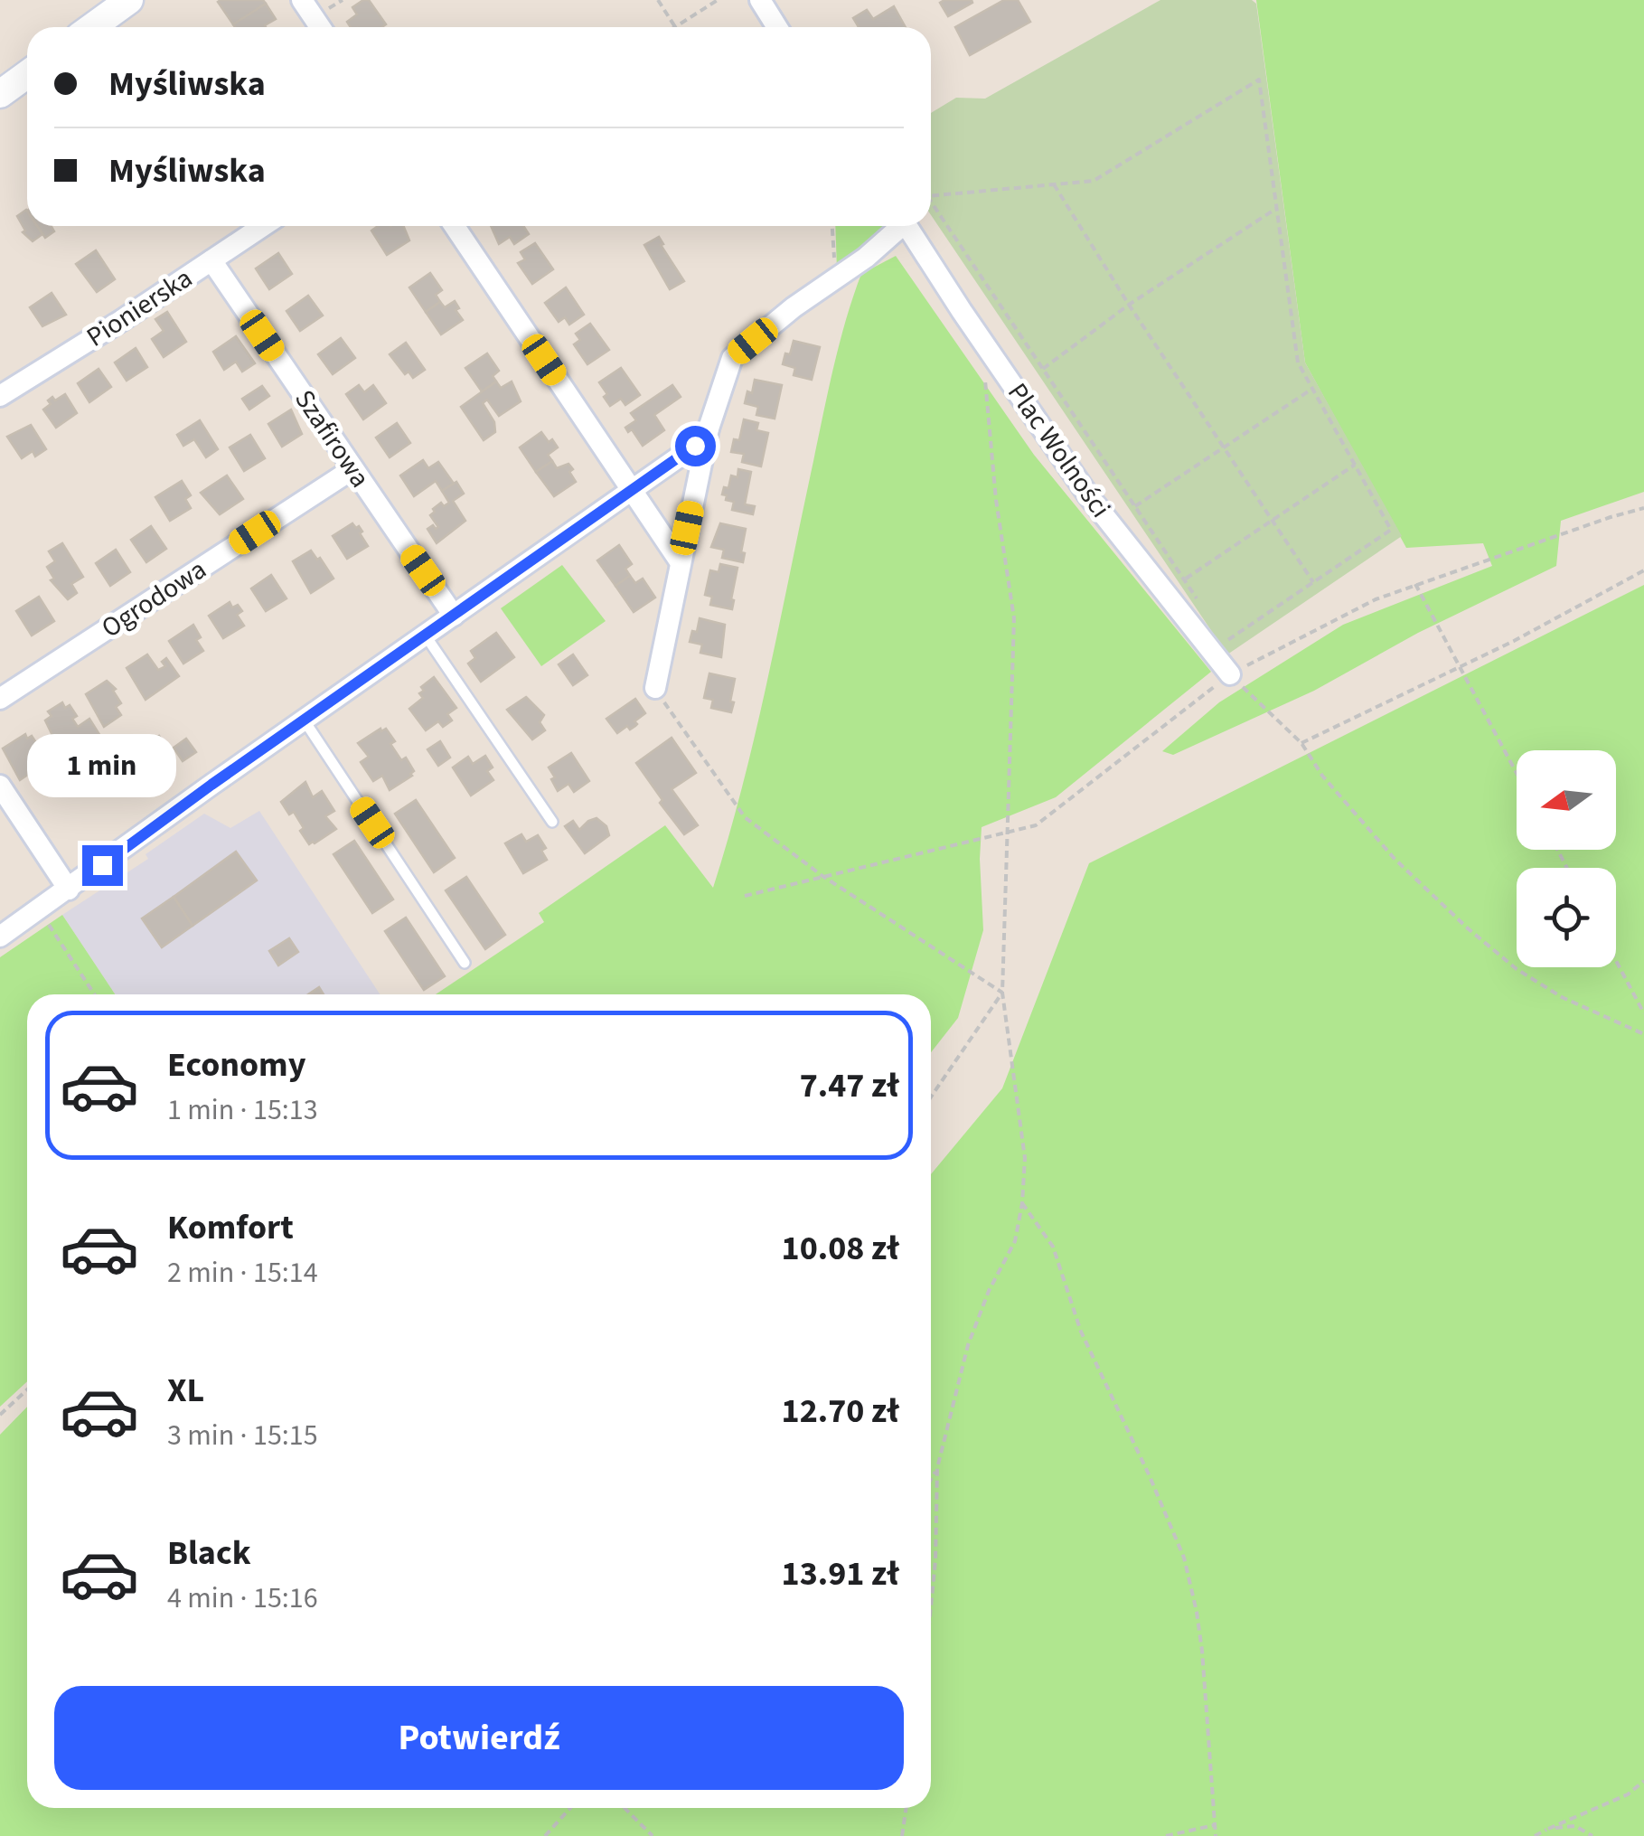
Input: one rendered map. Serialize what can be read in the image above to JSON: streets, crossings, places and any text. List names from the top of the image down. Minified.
{"streets":{"street":["Pionierska","Szafirowa","Plac Wolności","Ogrodowa"]},"crossings":[["Pionierska","Szafirowa"],["Szafirowa","Ogrodowa"]],"north":"left","page":{"banner":["Myśliwska","Myśliwska"],"bubble":"1 min","list":[{"name":"Economy","note":"1 min · 15:13","value":"7.47 zł"},{"name":"Komfort","note":"2 min · 15:14","value":"10.08 zł"},{"name":"XL","note":"3 min · 15:15","value":"12.70 zł"},{"name":"Black","note":"4 min · 15:16","value":"13.91 zł"}],"buttons":"Potwierdź"}}
